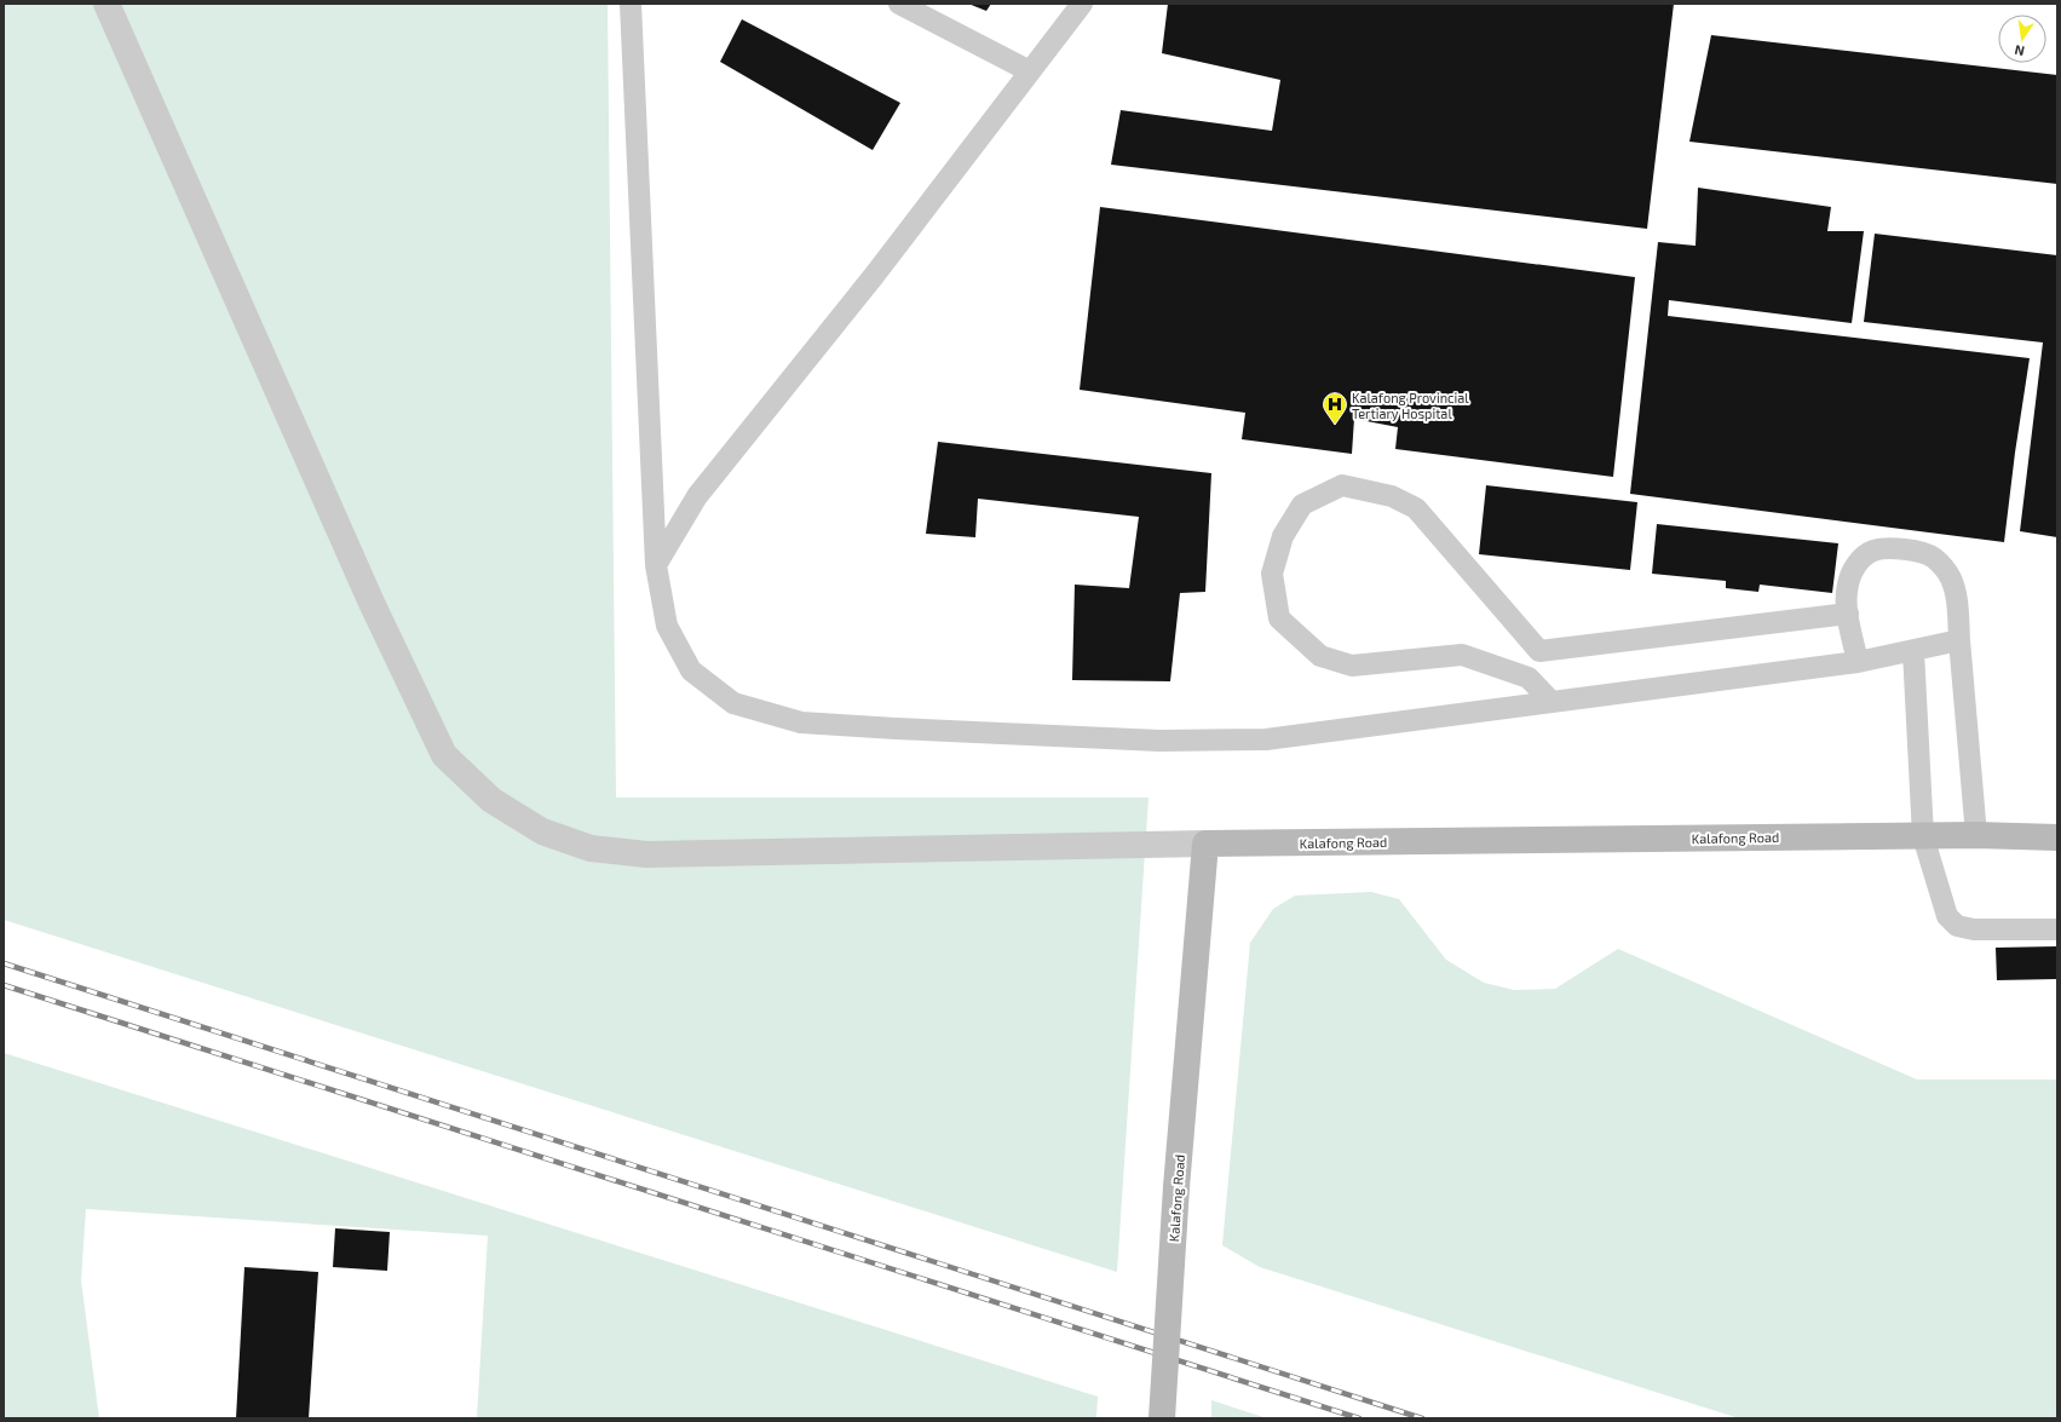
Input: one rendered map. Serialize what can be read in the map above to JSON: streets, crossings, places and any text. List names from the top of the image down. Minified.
{"streets":{"street":["Kalafong Road"]},"places":{"hospital":["Kalafong Provincial Tertiary Hospital"]},"north":"bottom"}
